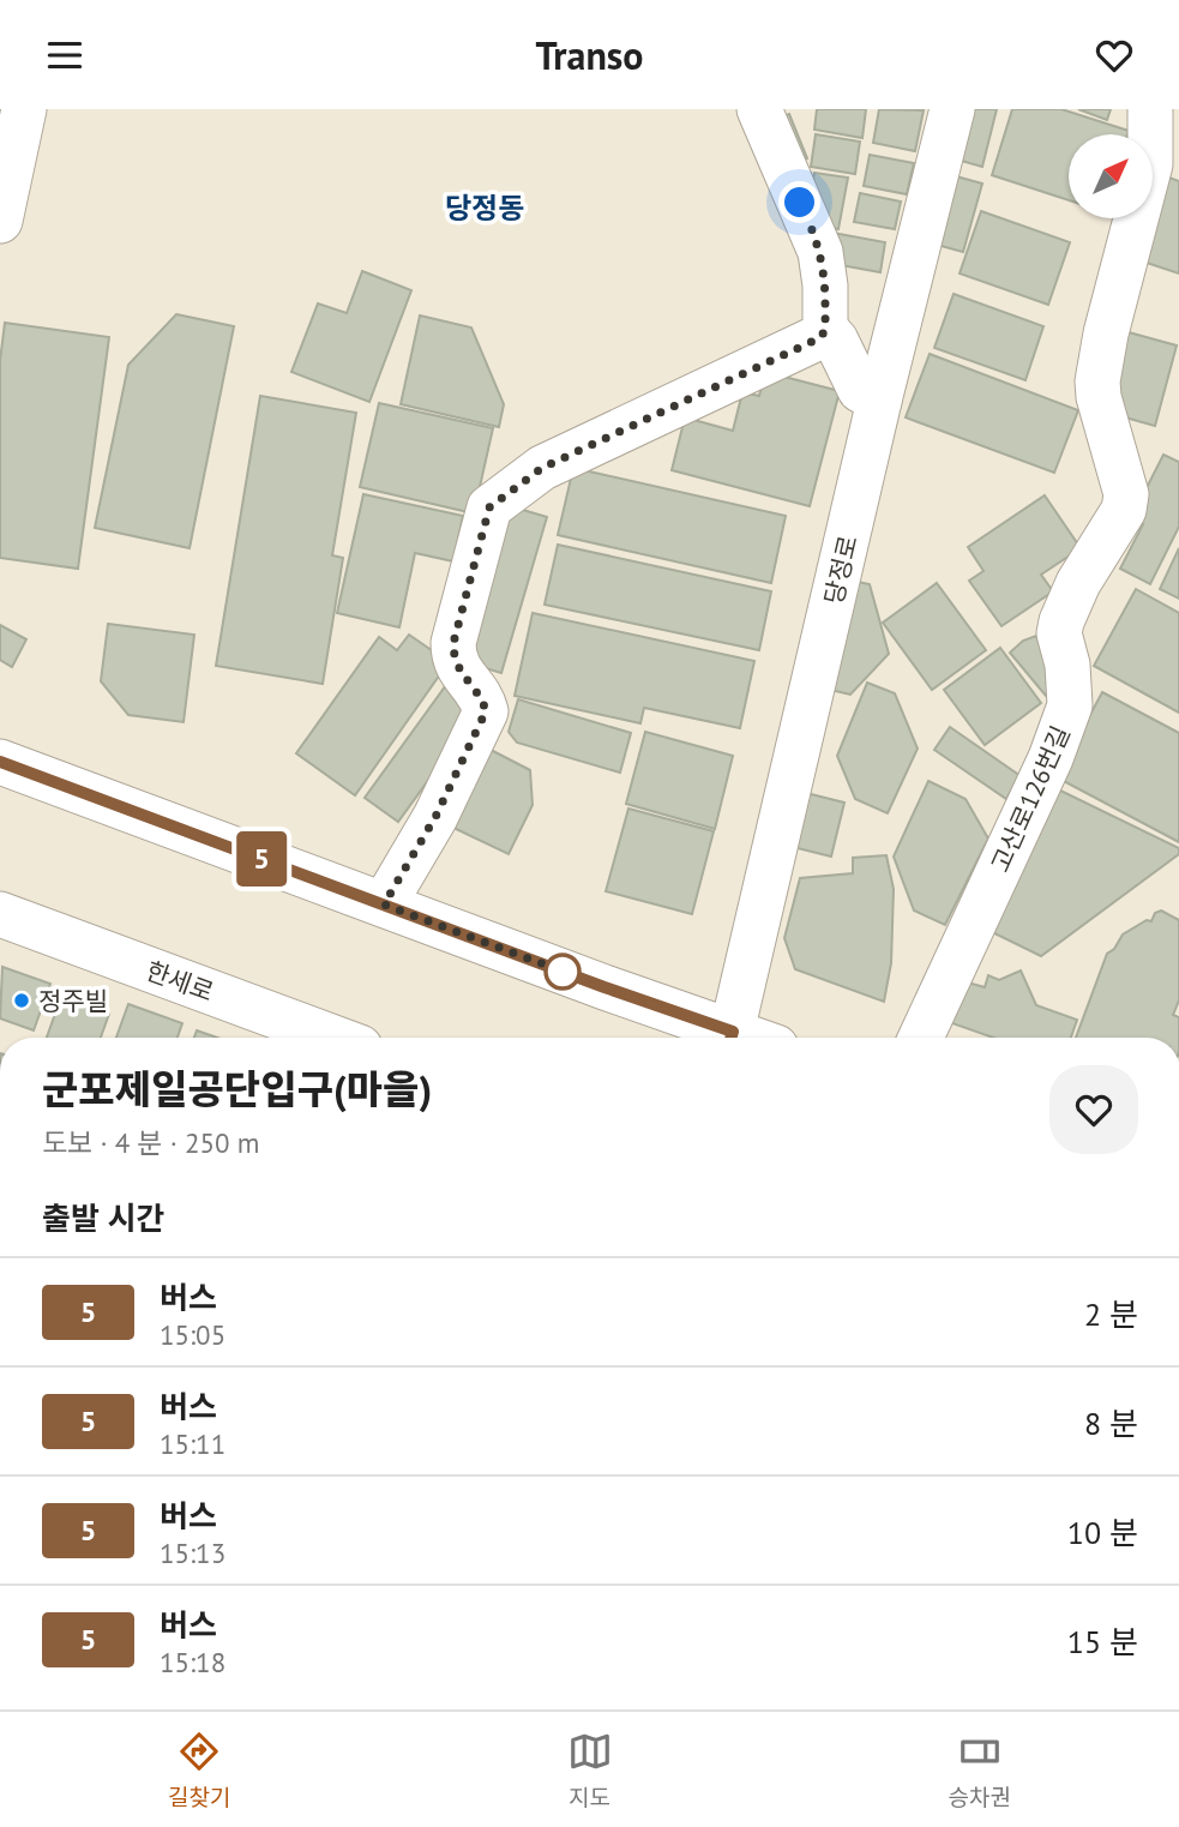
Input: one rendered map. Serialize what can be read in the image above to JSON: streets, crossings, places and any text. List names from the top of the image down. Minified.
{"streets":{"street":["당정로","고산로126번길","한세로"]},"districts":["당정동"],"places":["정주빌"],"lines":["bus line 5"],"north":"top right","page":{"header":"Transo","on_map":"5","heading":[["군포제일공단입구(마을)","도보 · 4 분 · 250 m"],"출발 시간"],"list":[{"mark":"5","name":"버스","note":"15:05","value":"2 분"},{"mark":"5","name":"버스","note":"15:11","value":"8 분"},{"mark":"5","name":"버스","note":"15:13","value":"10 분"},{"mark":"5","name":"버스","note":"15:18","value":"15 분"}],"tabs":["길찾기","지도","승차권"]}}
